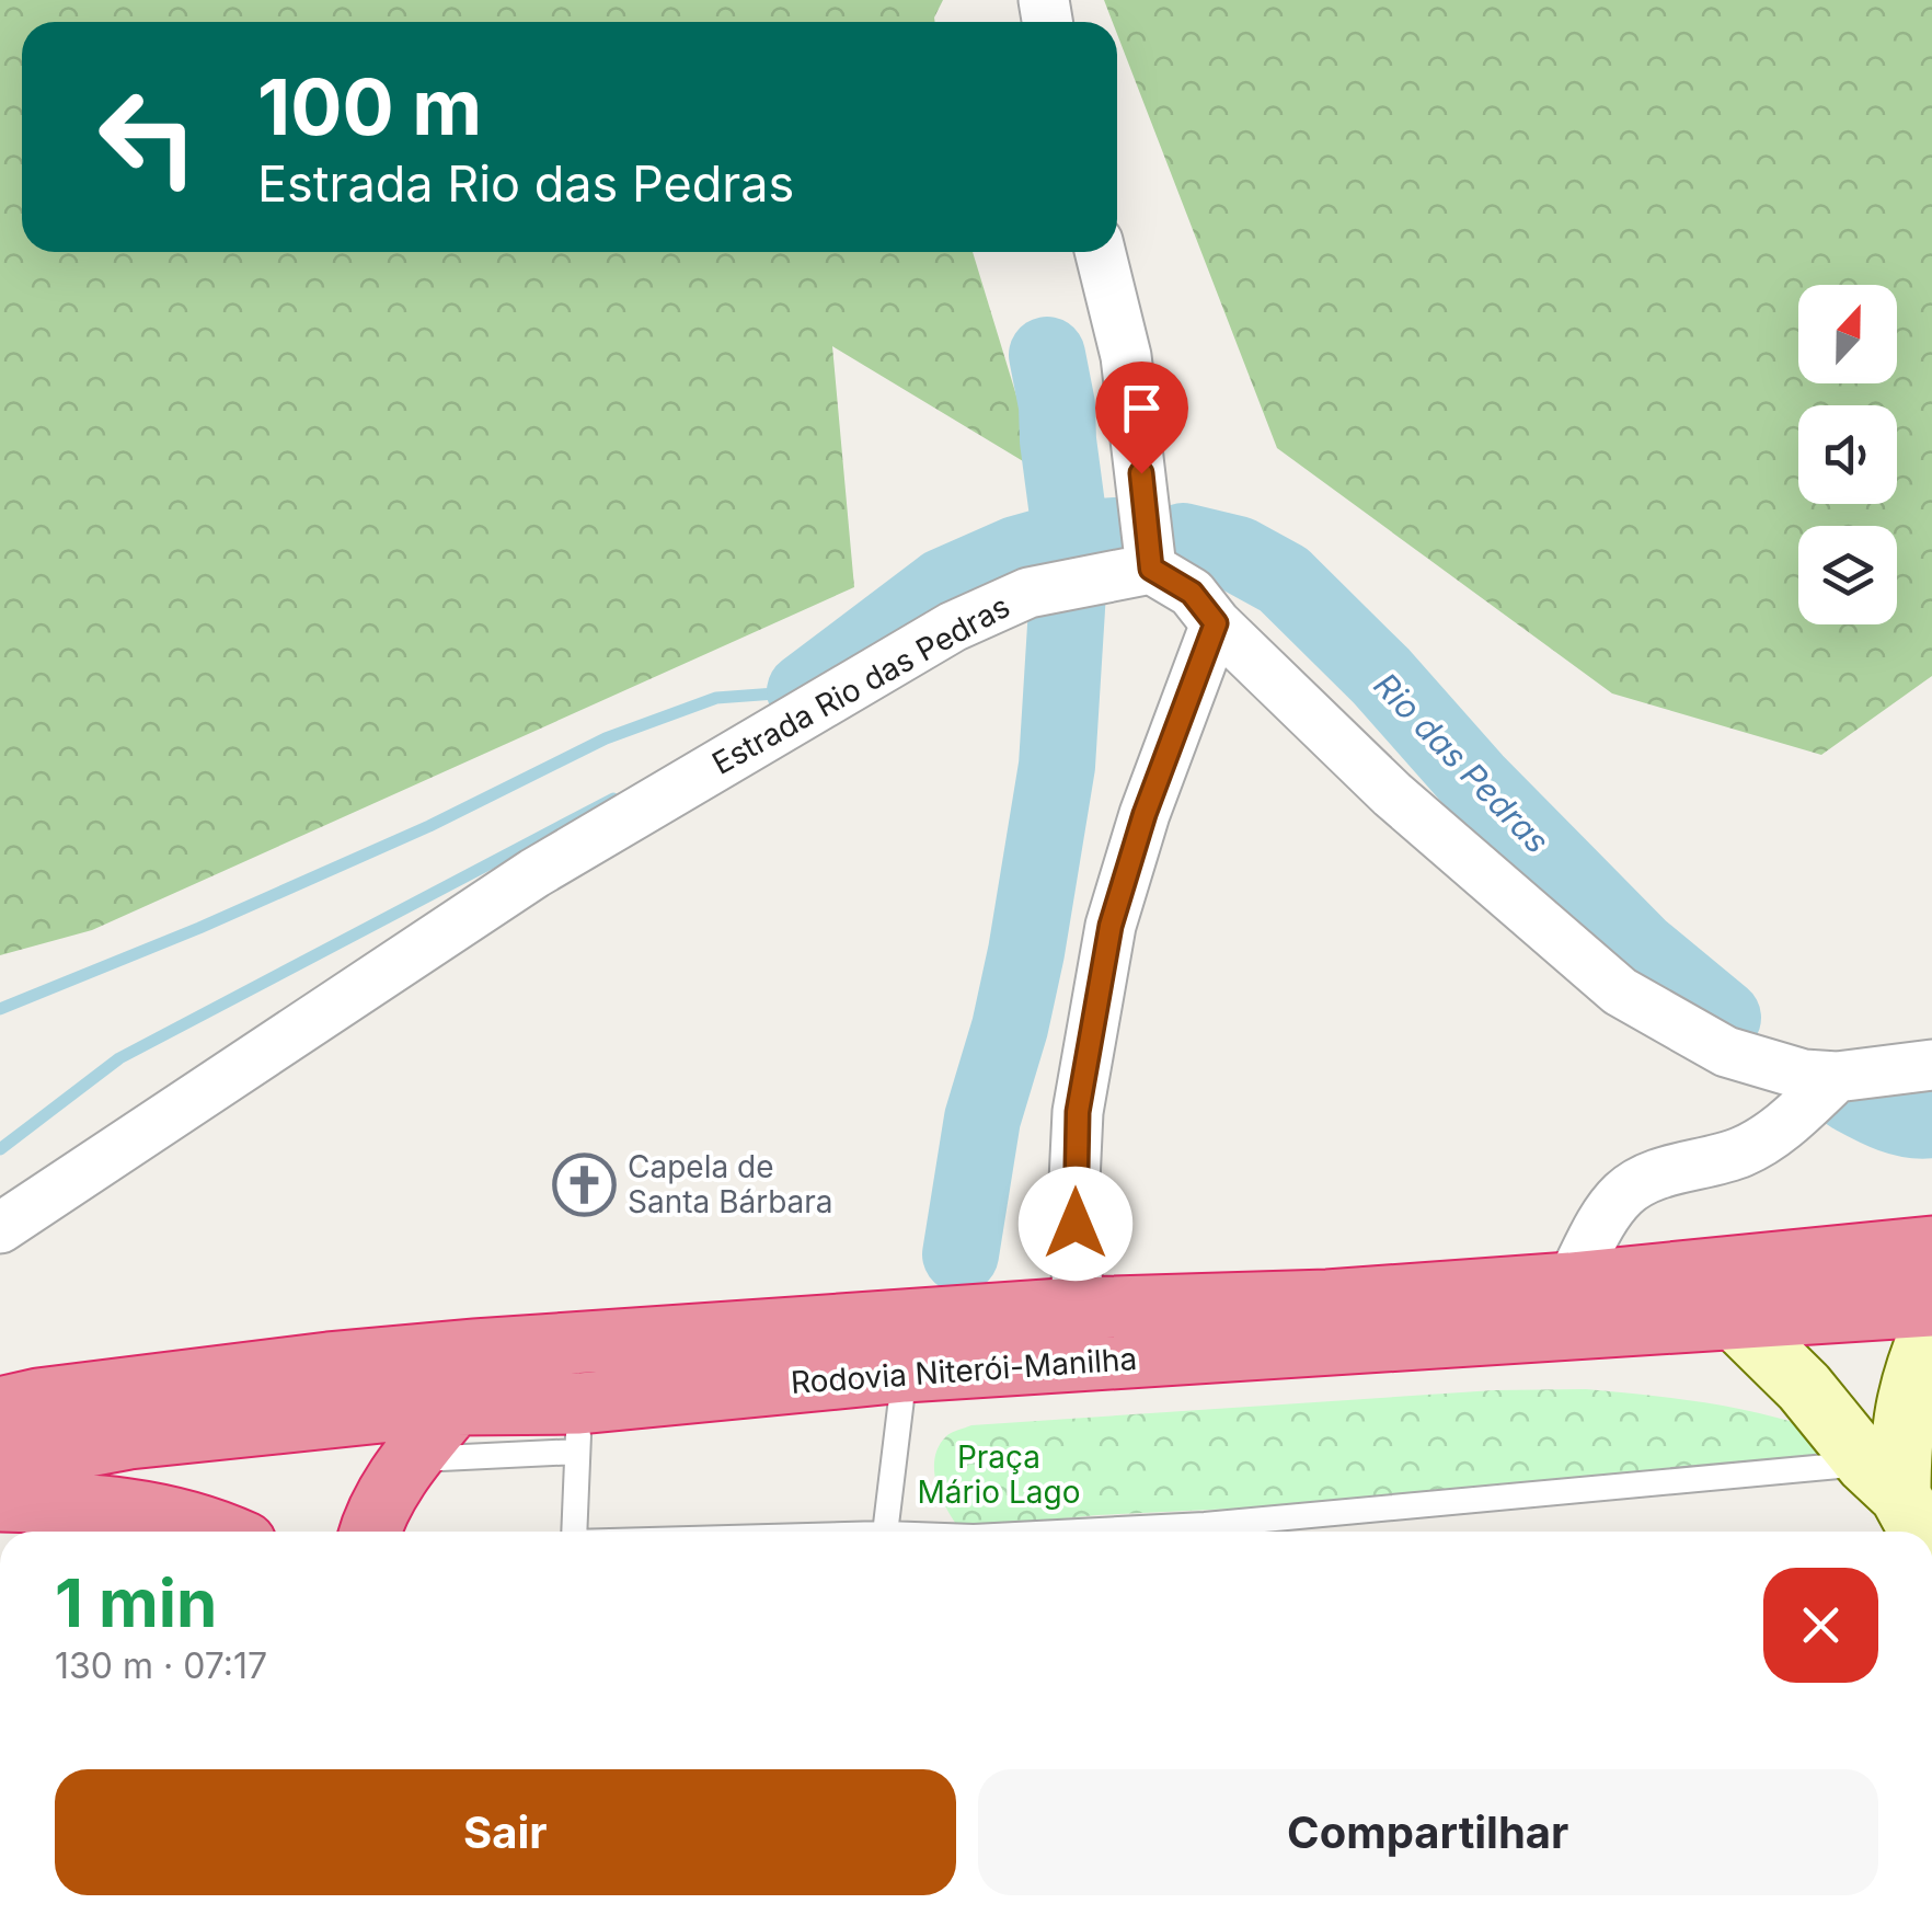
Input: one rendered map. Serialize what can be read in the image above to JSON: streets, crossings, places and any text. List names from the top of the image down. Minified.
{"streets":{"highway":["Rodovia Niterói-Manilha"],"street":["Estrada Rio das Pedras"]},"water":["Rio das Pedras"],"parks":["Praça Mário Lago"],"places":{"church":["Capela de Santa Bárbara"]},"north":"top","page":{"turn":["100 m","Estrada Rio das Pedras"],"heading":["1 min","130 m · 07:17"],"buttons":["Sair","Compartilhar"]}}
